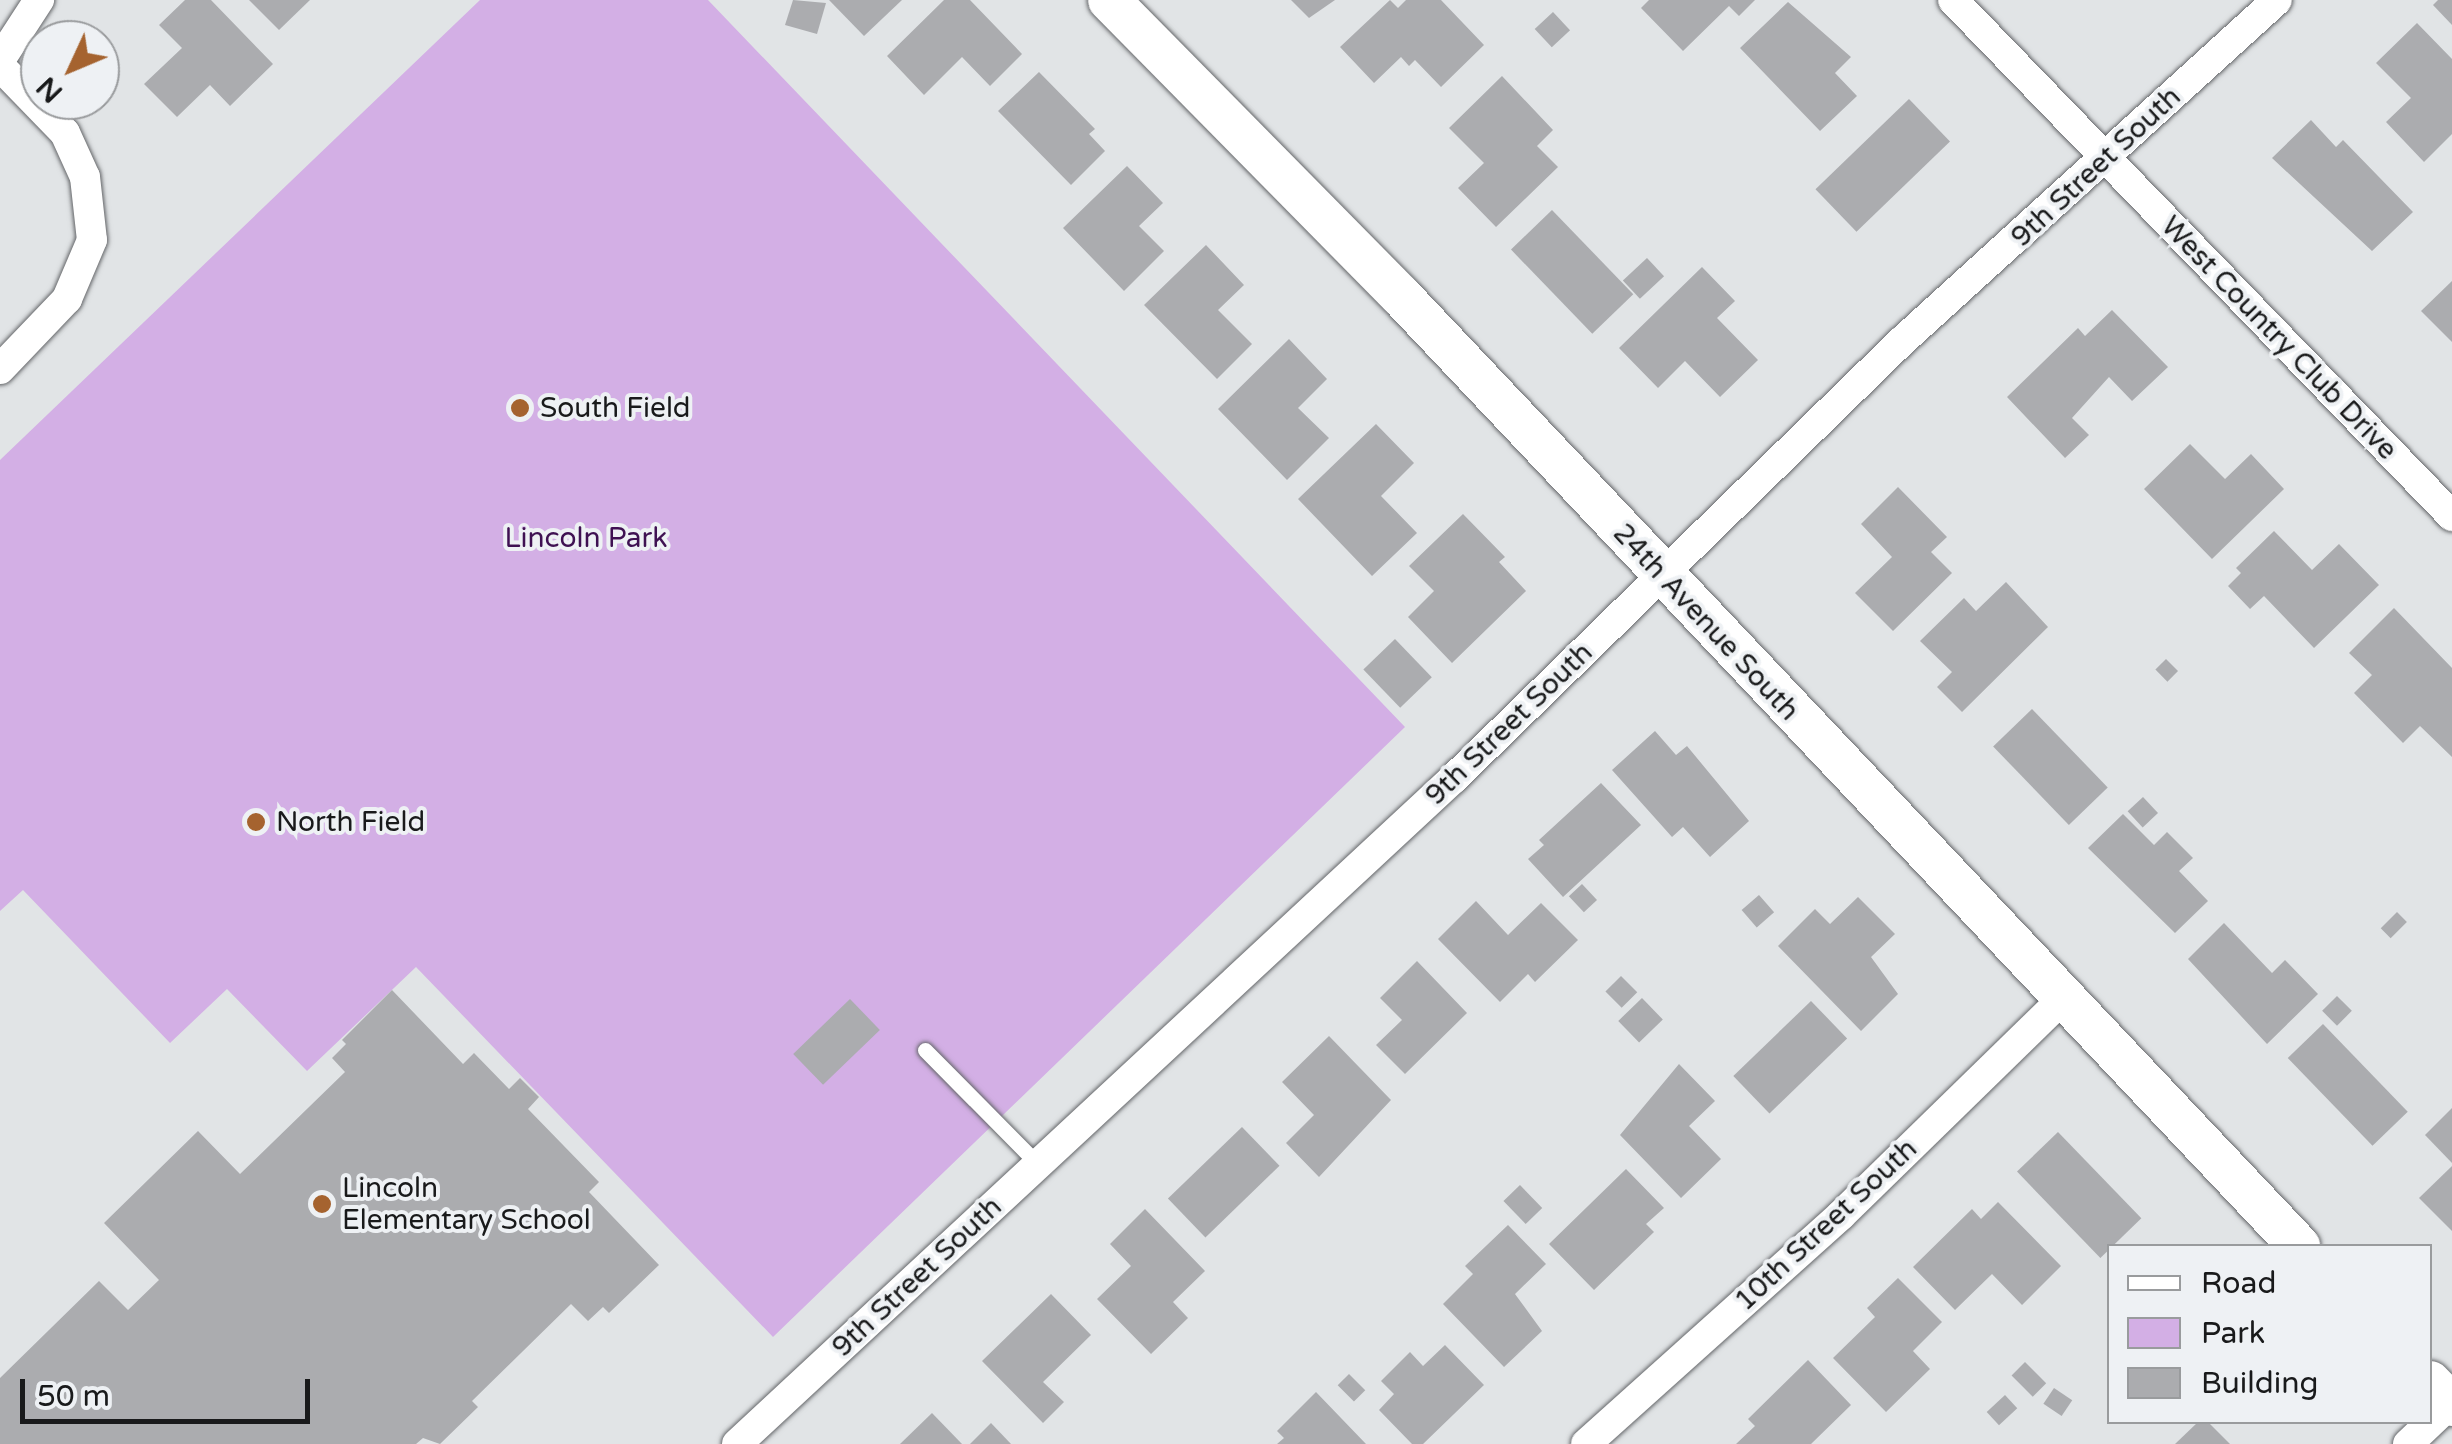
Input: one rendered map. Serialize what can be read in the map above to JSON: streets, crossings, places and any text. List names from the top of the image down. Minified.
{"streets":{"street":["9th Street South","West Country Club Drive","24th Avenue South","10th Street South"]},"crossings":[["9th Street South","West Country Club Drive"],["9th Street South","24th Avenue South"],["24th Avenue South","10th Street South"]],"parks":["Lincoln Park"],"places":["South Field","North Field","Lincoln Elementary School"],"legend":["Road","Park","Building"],"scale_bar":"50 m","north":"bottom left"}
